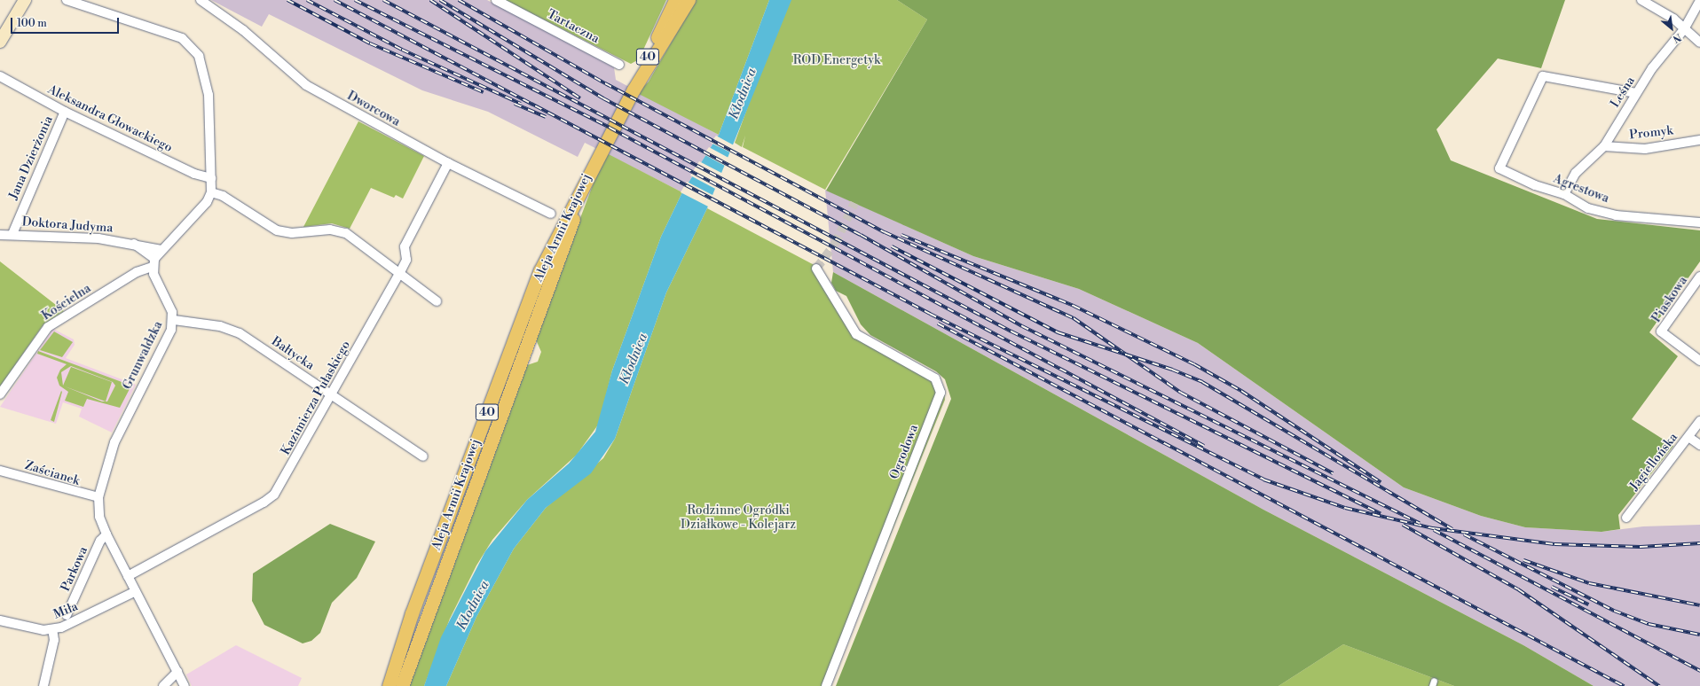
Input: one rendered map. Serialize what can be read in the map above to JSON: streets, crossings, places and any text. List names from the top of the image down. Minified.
{"streets":{"main road":["40","Aleja Armii Krajowej"],"street":["Tartaczna","Leśna","Dworcowa","Aleksandra Głowackiego","Promyk","Jana Dzierżonia","Agrestowa","Doktora Judyma","Piaskowa","Kościelna","Bałtycka","Grunwaldzka","Kazimierza Pułaskiego","Ogrodowa","Jagiellońska","Zaścianek","Parkowa","Miła"]},"crossings":[["Leśna","Promyk"],["Leśna","Agrestowa"],["Dworcowa","Kazimierza Pułaskiego"],["Aleksandra Głowackiego","Jana Dzierżonia"],["Jana Dzierżonia","Doktora Judyma"],["Kościelna","Grunwaldzka"],["Bałtycka","Grunwaldzka"],["Bałtycka","Kazimierza Pułaskiego"],["Grunwaldzka","Kazimierza Pułaskiego"],["Grunwaldzka","Zaścianek"],["Grunwaldzka","Parkowa"],["Grunwaldzka","Miła"]],"water":["Kłodnica"],"parks":["ROD Energetyk","Rodzinne Ogródki Działkowe - Kolejarz"],"scale_bar":"100 m","north":"bottom right"}
